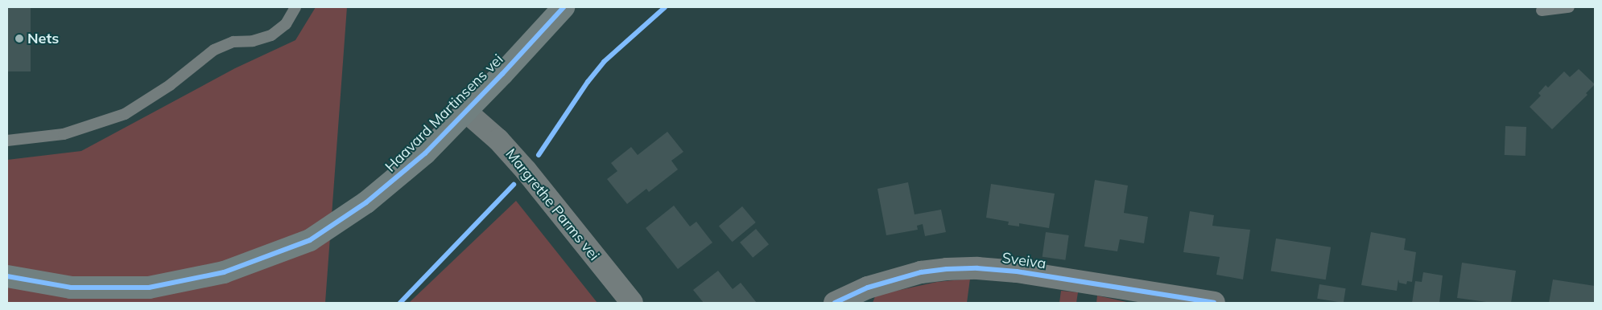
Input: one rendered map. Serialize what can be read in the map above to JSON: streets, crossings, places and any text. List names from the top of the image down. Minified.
{"streets":{"street":["Haavard Martinsens vei","Margrethe Parms vei","Sveiva"]},"crossings":[["Haavard Martinsens vei","Margrethe Parms vei"]],"places":["Nets"]}
